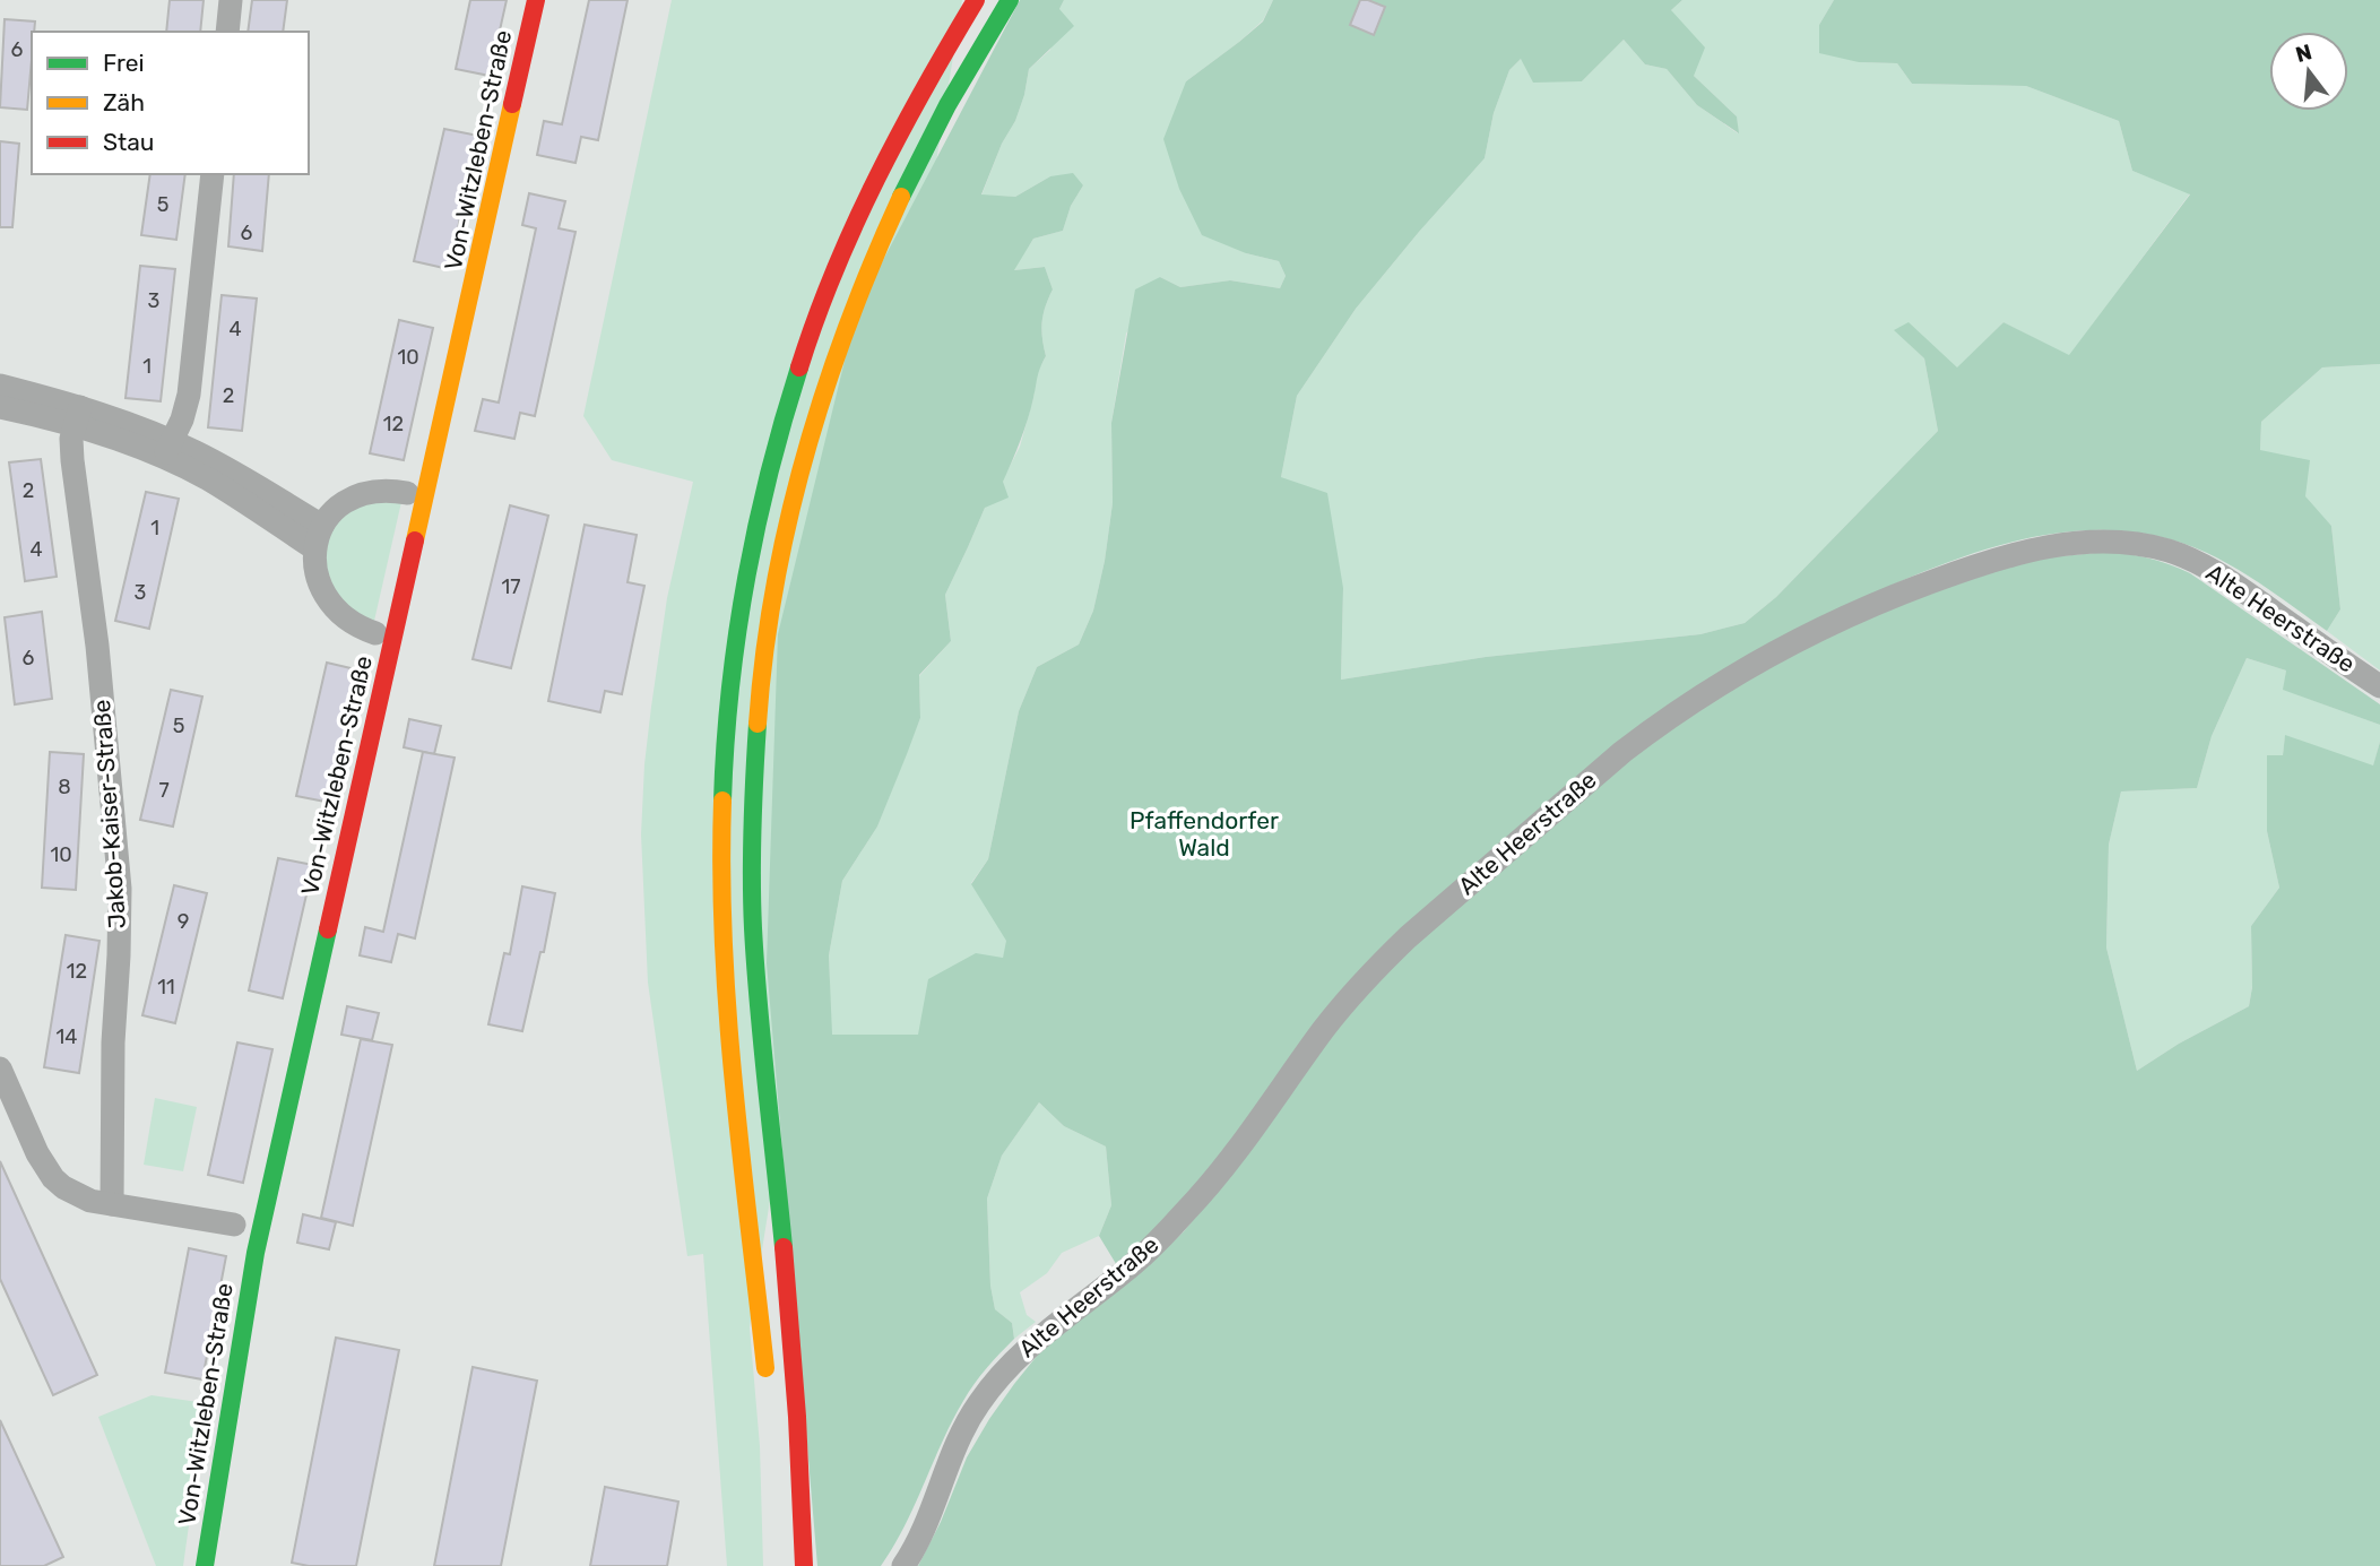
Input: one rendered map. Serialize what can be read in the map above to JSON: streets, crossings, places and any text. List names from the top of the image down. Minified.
{"streets":{"main road":["Von-Witzleben-Straße"],"street":["Alte Heerstraße","Jakob-Kaiser-Straße"]},"parks":["Pfaffendorfer Wald"],"house_numbers":["6","5","6","3","4","10","1","2","12","2","1","4","17","3","6","5","8","7","10","9","12","11","14"],"legend":["Frei","Zäh","Stau"],"north":"top"}
